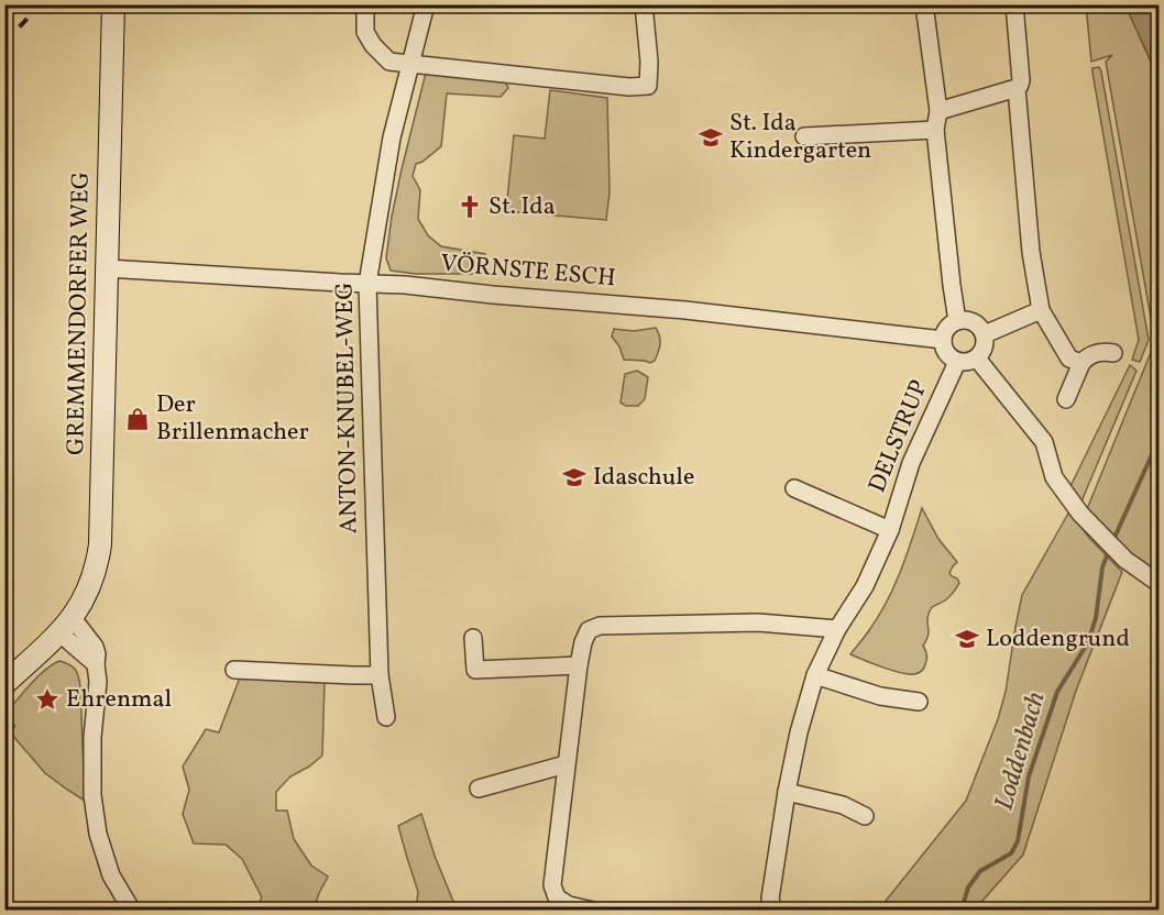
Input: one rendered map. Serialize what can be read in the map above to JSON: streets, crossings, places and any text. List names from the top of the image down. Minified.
{"streets":{"street":["VÖRNSTE ESCH","GREMMENDORFER WEG","ANTON-KNUBEL-WEG","DELSTRUP"]},"crossings":[["VÖRNSTE ESCH","GREMMENDORFER WEG"],["VÖRNSTE ESCH","ANTON-KNUBEL-WEG"],["VÖRNSTE ESCH","DELSTRUP"]],"water":["Loddenbach"],"places":{"school or university":["St. Ida Kindergarten","Idaschule","Loddengrund"],"church":["St. Ida"],"shop":["Der Brillenmacher"],"place":["Ehrenmal"]}}
